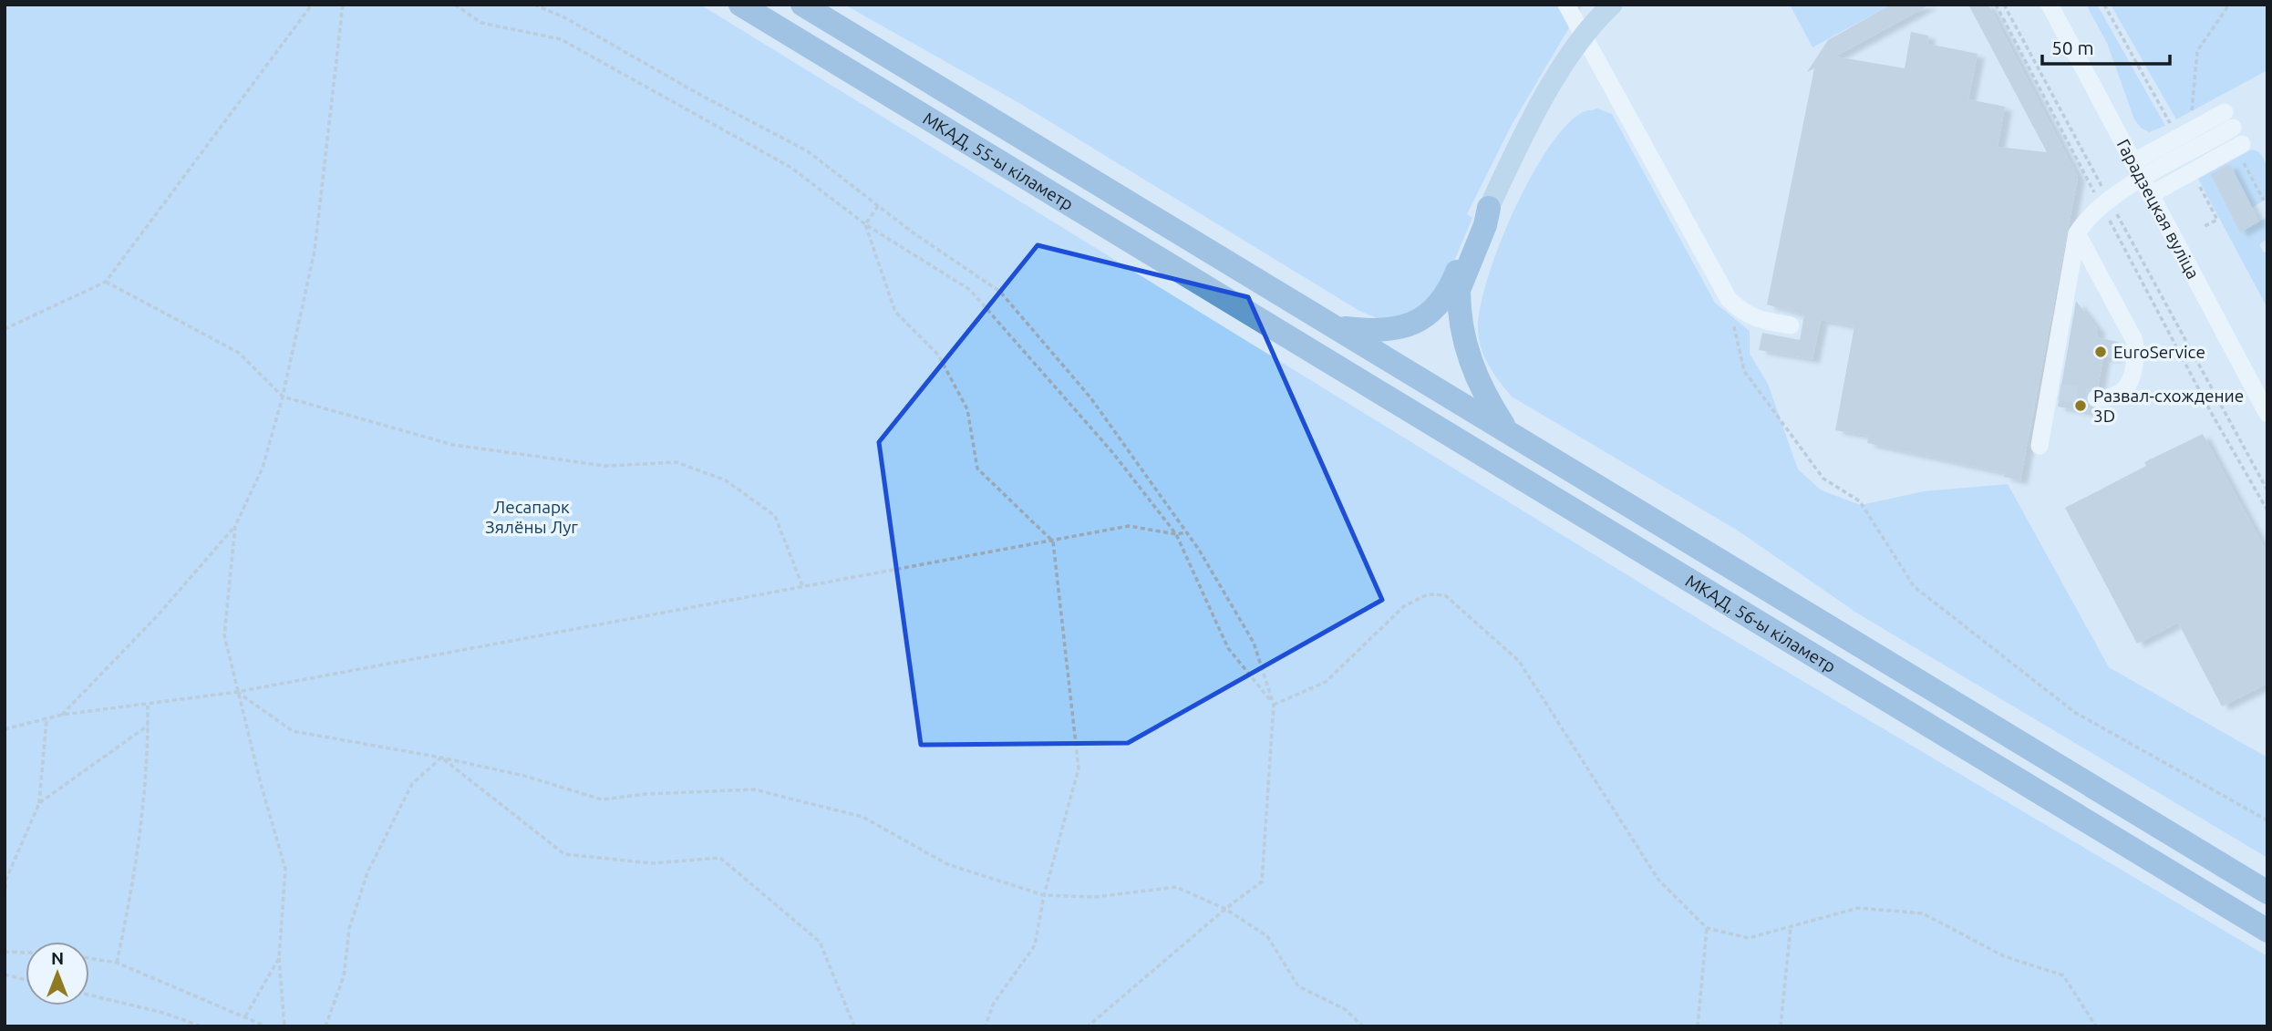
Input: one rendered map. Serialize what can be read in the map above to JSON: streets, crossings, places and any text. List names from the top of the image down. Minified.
{"streets":{"highway":["МКАД, 55-ы кіламетр","МКАД, 56-ы кіламетр"],"street":["Гарадзецкая вуліца"]},"crossings":[["МКАД, 55-ы кіламетр","МКАД, 56-ы кіламетр"]],"parks":["Лесапарк Зялёны Луг"],"places":["EuroService","Развал-схождение 3D"],"scale_bar":"50 m","north":"top"}
